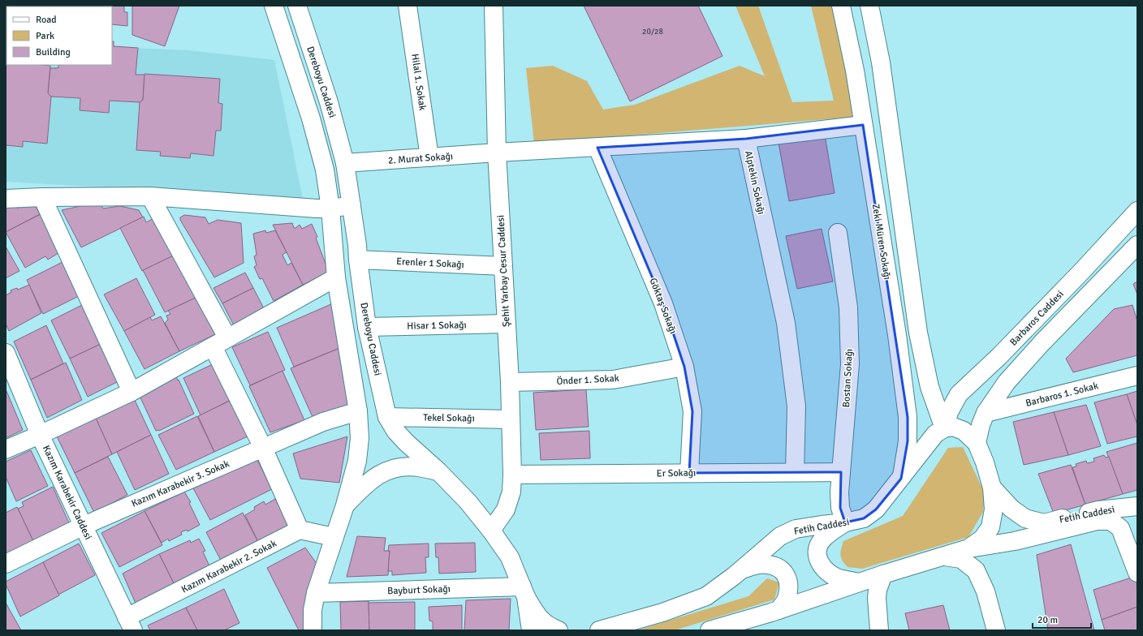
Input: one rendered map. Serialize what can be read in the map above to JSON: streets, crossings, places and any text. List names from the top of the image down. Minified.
{"streets":{"street":["Dereboyu Caddesi","Hilal 1. Sokak","2. Murat Sokağı","Alptekin Sokağı","Zeki Müren Sokağı","Erenler 1 Sokağı","Şehit Yarbay Cesur Caddesi","Göktaş Sokağı","Barbaros Caddesi","Hisar 1 Sokağı","Bostan Sokağı","Önder 1. Sokak","Barbaros 1. Sokak","Tekel Sokağı","Er Sokağı","Kazım Karabekir 3. Sokak","Kazım Karabekir Caddesi","Fetih Caddesi","Kazım Karabekir 2. Sokak","Bayburt Sokağı"]},"crossings":[["Dereboyu Caddesi","2. Murat Sokağı"],["Dereboyu Caddesi","Erenler 1 Sokağı"],["Dereboyu Caddesi","Şehit Yarbay Cesur Caddesi"],["Dereboyu Caddesi","Hisar 1 Sokağı"],["Dereboyu Caddesi","Tekel Sokağı"],["Dereboyu Caddesi","Bayburt Sokağı"],["Hilal 1. Sokak","2. Murat Sokağı"],["2. Murat Sokağı","Alptekin Sokağı"],["2. Murat Sokağı","Şehit Yarbay Cesur Caddesi"],["Alptekin Sokağı","Şehit Yarbay Cesur Caddesi"],["Alptekin Sokağı","Göktaş Sokağı"],["Alptekin Sokağı","Er Sokağı"],["Zeki Müren Sokağı","Fetih Caddesi"],["Erenler 1 Sokağı","Şehit Yarbay Cesur Caddesi"],["Şehit Yarbay Cesur Caddesi","Hisar 1 Sokağı"],["Şehit Yarbay Cesur Caddesi","Önder 1. Sokak"],["Şehit Yarbay Cesur Caddesi","Tekel Sokağı"],["Şehit Yarbay Cesur Caddesi","Er Sokağı"],["Göktaş Sokağı","Önder 1. Sokak"],["Göktaş Sokağı","Er Sokağı"],["Barbaros Caddesi","Fetih Caddesi"],["Bostan Sokağı","Er Sokağı"],["Bostan Sokağı","Fetih Caddesi"],["Kazım Karabekir 3. Sokak","Kazım Karabekir Caddesi"],["Kazım Karabekir Caddesi","Kazım Karabekir 2. Sokak"]],"house_numbers":["20/28"],"legend":["Road","Park","Building"],"scale_bar":"20 m"}
